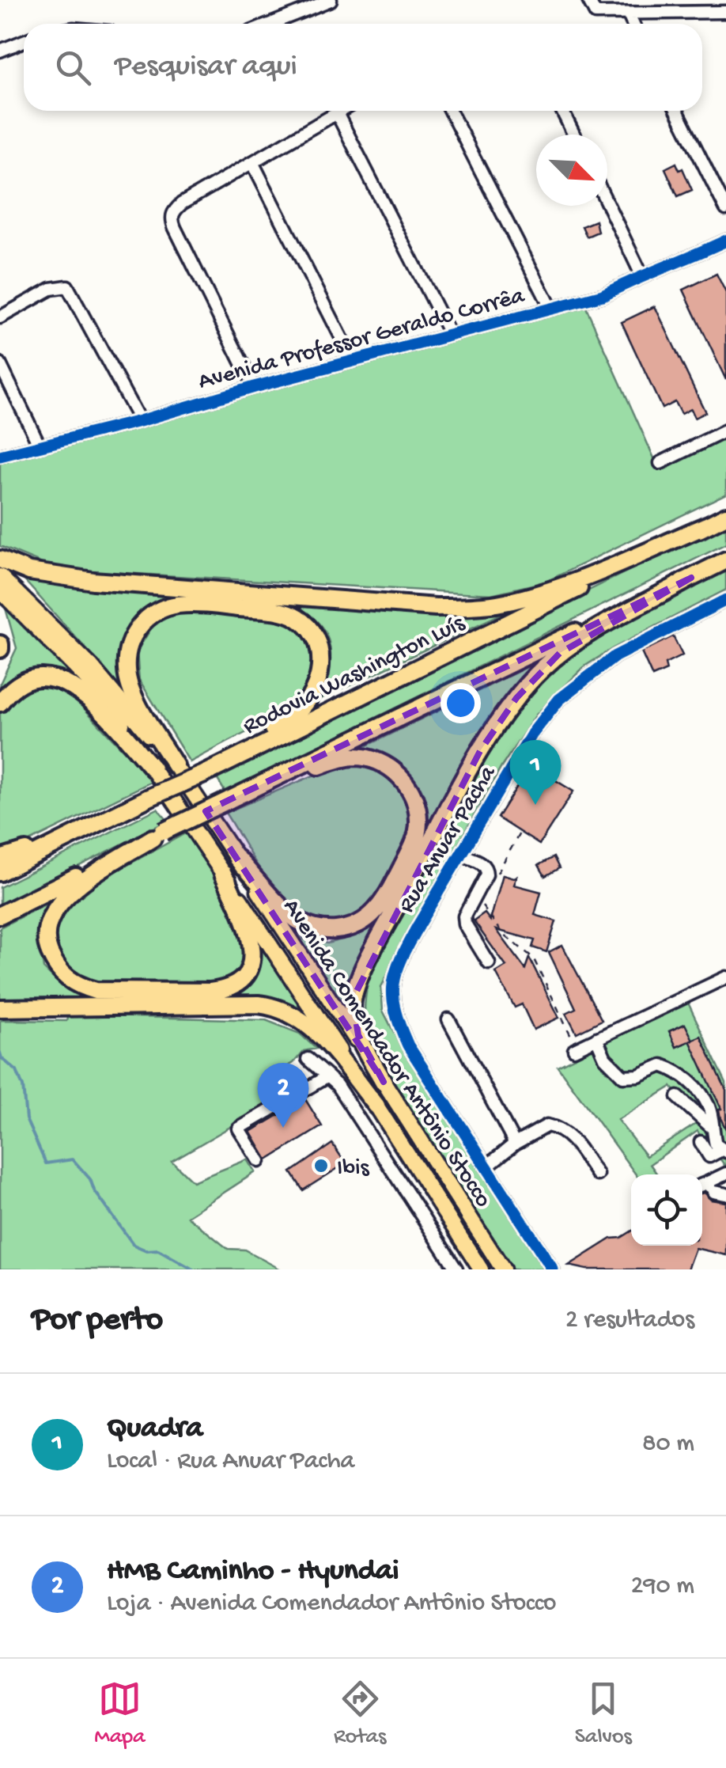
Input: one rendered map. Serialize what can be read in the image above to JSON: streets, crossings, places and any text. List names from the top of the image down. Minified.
{"streets":{"highway":["Rodovia Washington Luís"],"main road":["Avenida Comendador Antônio Stocco"],"street":["Avenida Professor Geraldo Corrêa","Rua Anuar Pacha"]},"places":["Ibis"],"north":"bottom right","page":{"search":"Pesquisar aqui","pins":["1","2"],"heading":["Por perto","2 resultados"],"list":[{"mark":"1","name":"Quadra","note":"Local · Rua Anuar Pacha","value":"80 m"},{"mark":"2","name":"HMB Caminho - Hyundai","note":"Loja · Avenida Comendador Antônio Stocco","value":"290 m"}],"nav":["Mapa","Rotas","Salvos"]}}
